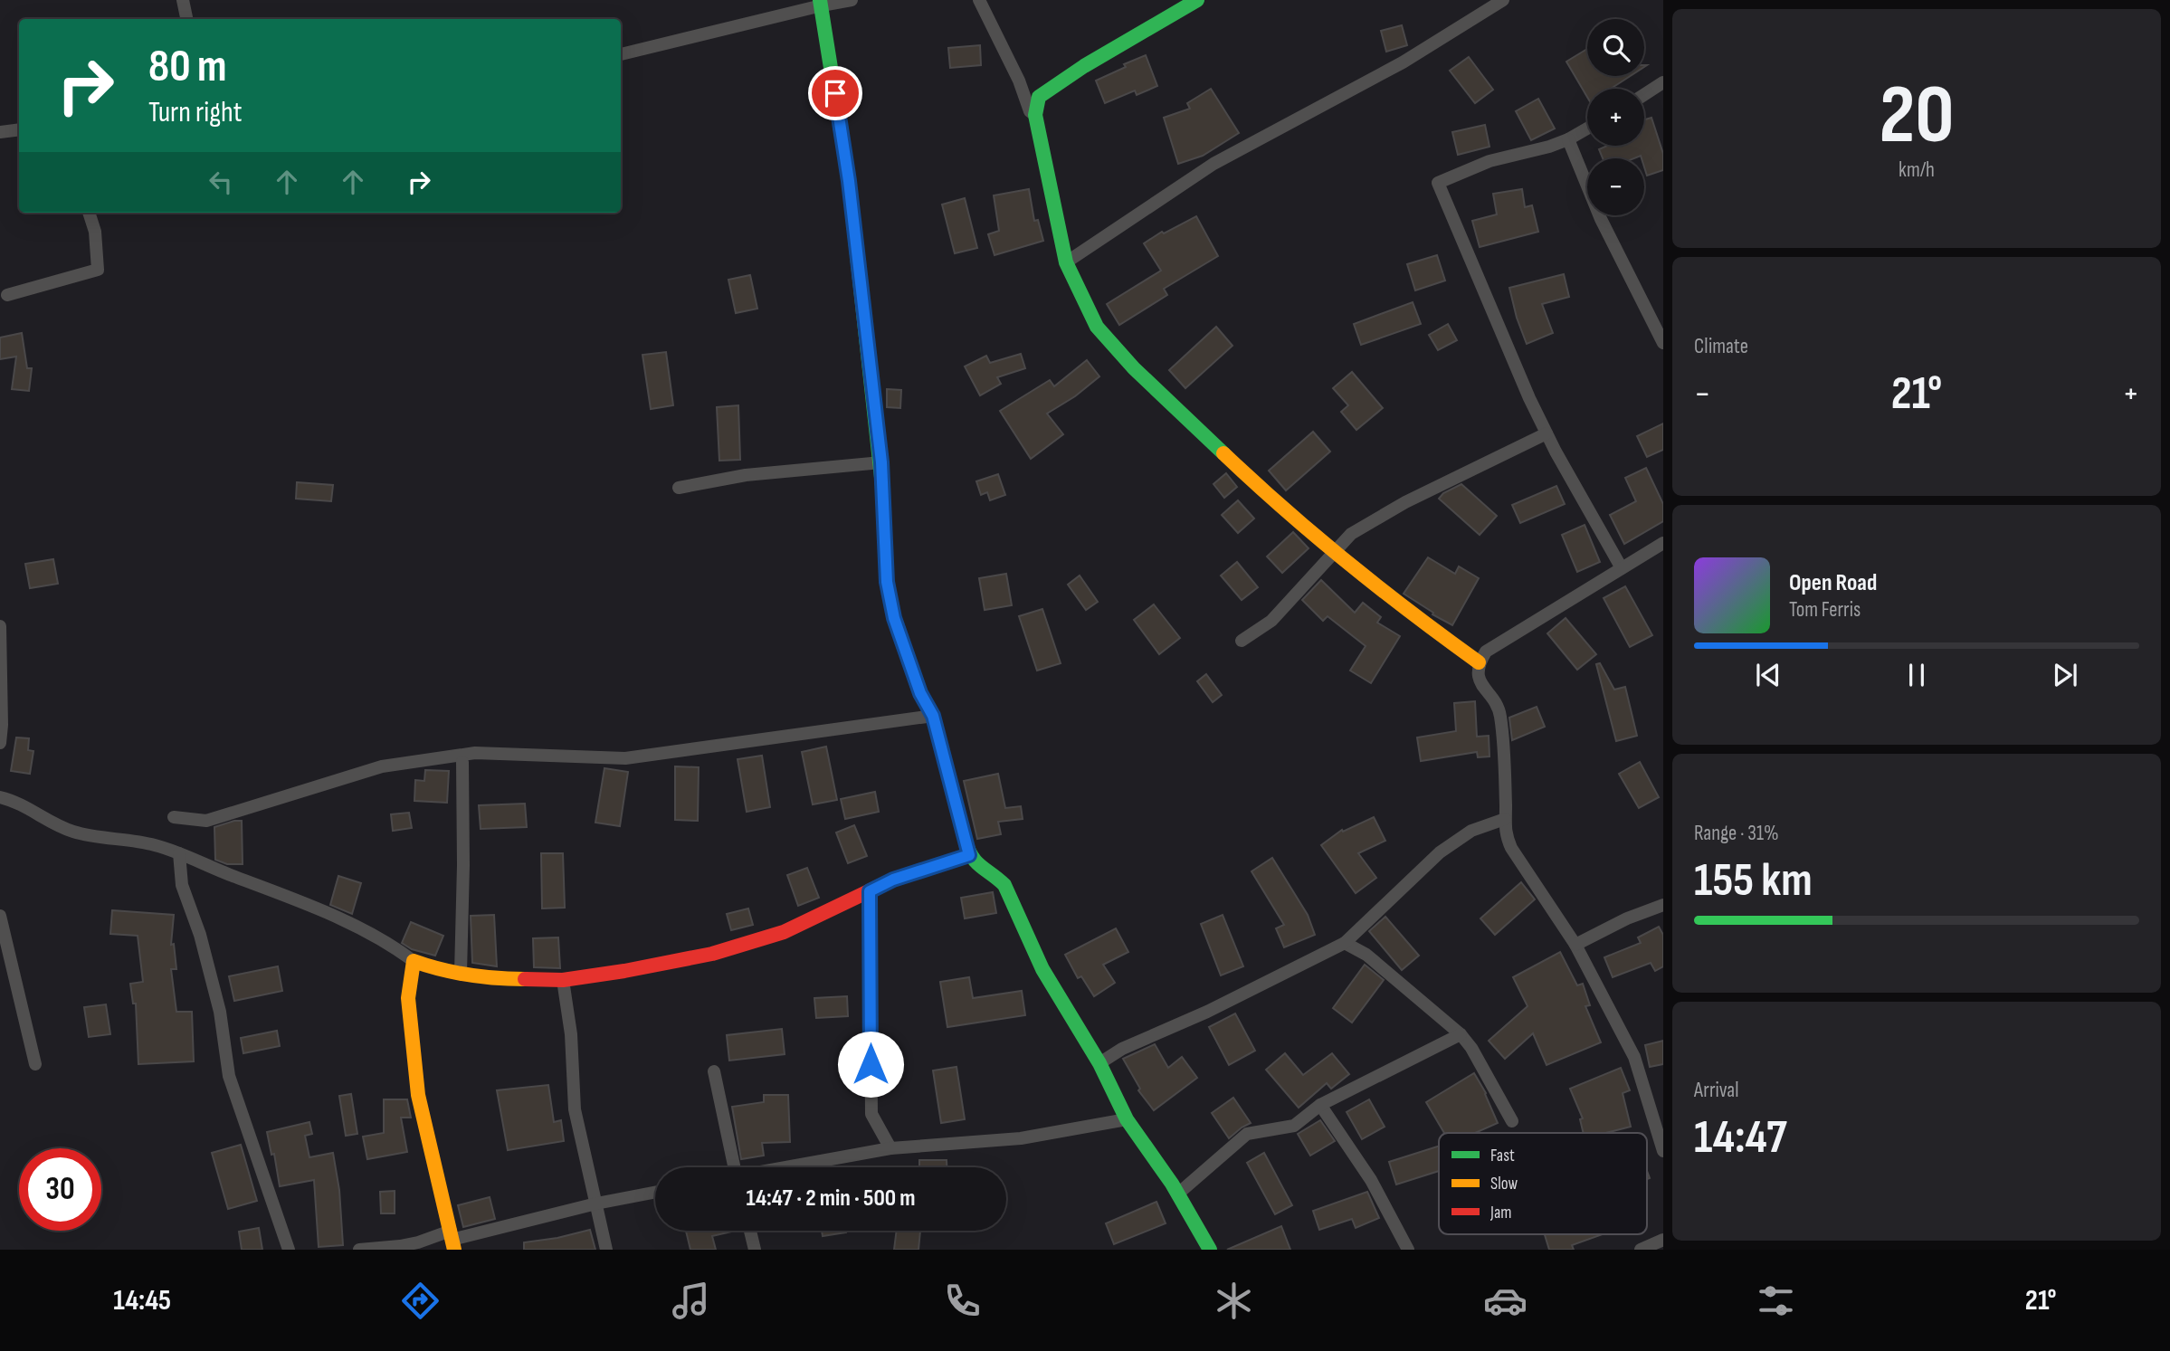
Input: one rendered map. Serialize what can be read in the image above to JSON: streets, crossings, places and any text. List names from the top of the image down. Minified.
{"legend":["Fast","Slow","Jam"],"page":{"tile":[["20","km/h"],"Climate",["Range · 31%","155 km"],["Arrival","14:47"]],"map_buttons":["+","−"],"turn":["80 m","Turn right"],"heat":["−","21°","+"],"song":["Open Road","Tom Ferris"],"limit":"30","trip":"14:47 · 2 min · 500 m","tabs":["14:45","21°"]}}
